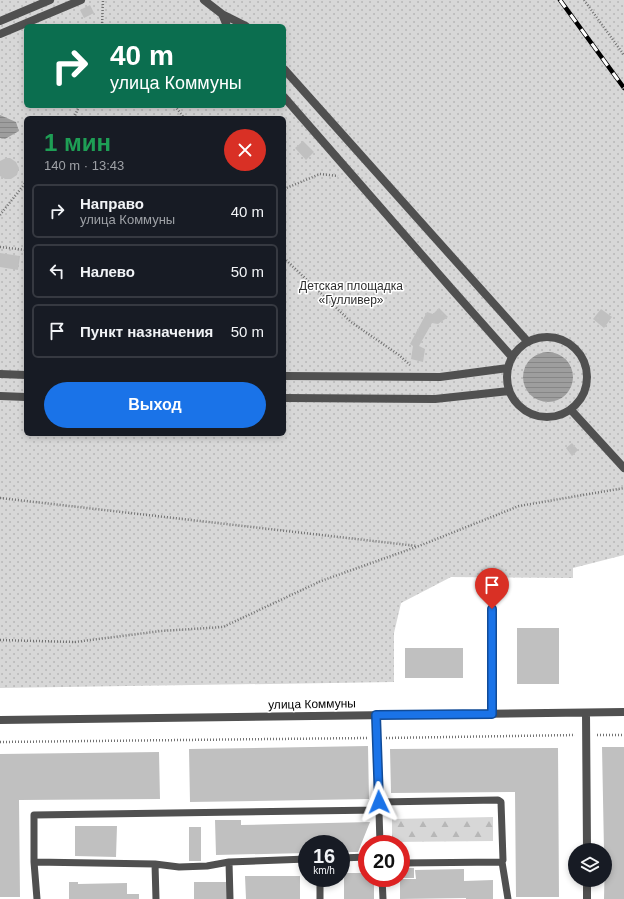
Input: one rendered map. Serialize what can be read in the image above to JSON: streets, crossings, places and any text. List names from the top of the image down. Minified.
{"streets":{"street":["улица Коммуны"]},"parks":["Детская площадка «Гулливер»"],"page":{"turn":["40 m","улица Коммуны"],"heading":["1 мин","140 m · 13:43"],"list":[{"name":"Направо","note":"улица Коммуны","value":"40 m"},{"name":"Налево","value":"50 m"},{"name":"Пункт назначения","value":"50 m"}],"buttons":"Выход","speed":"16 km/h","limit":"20"}}
